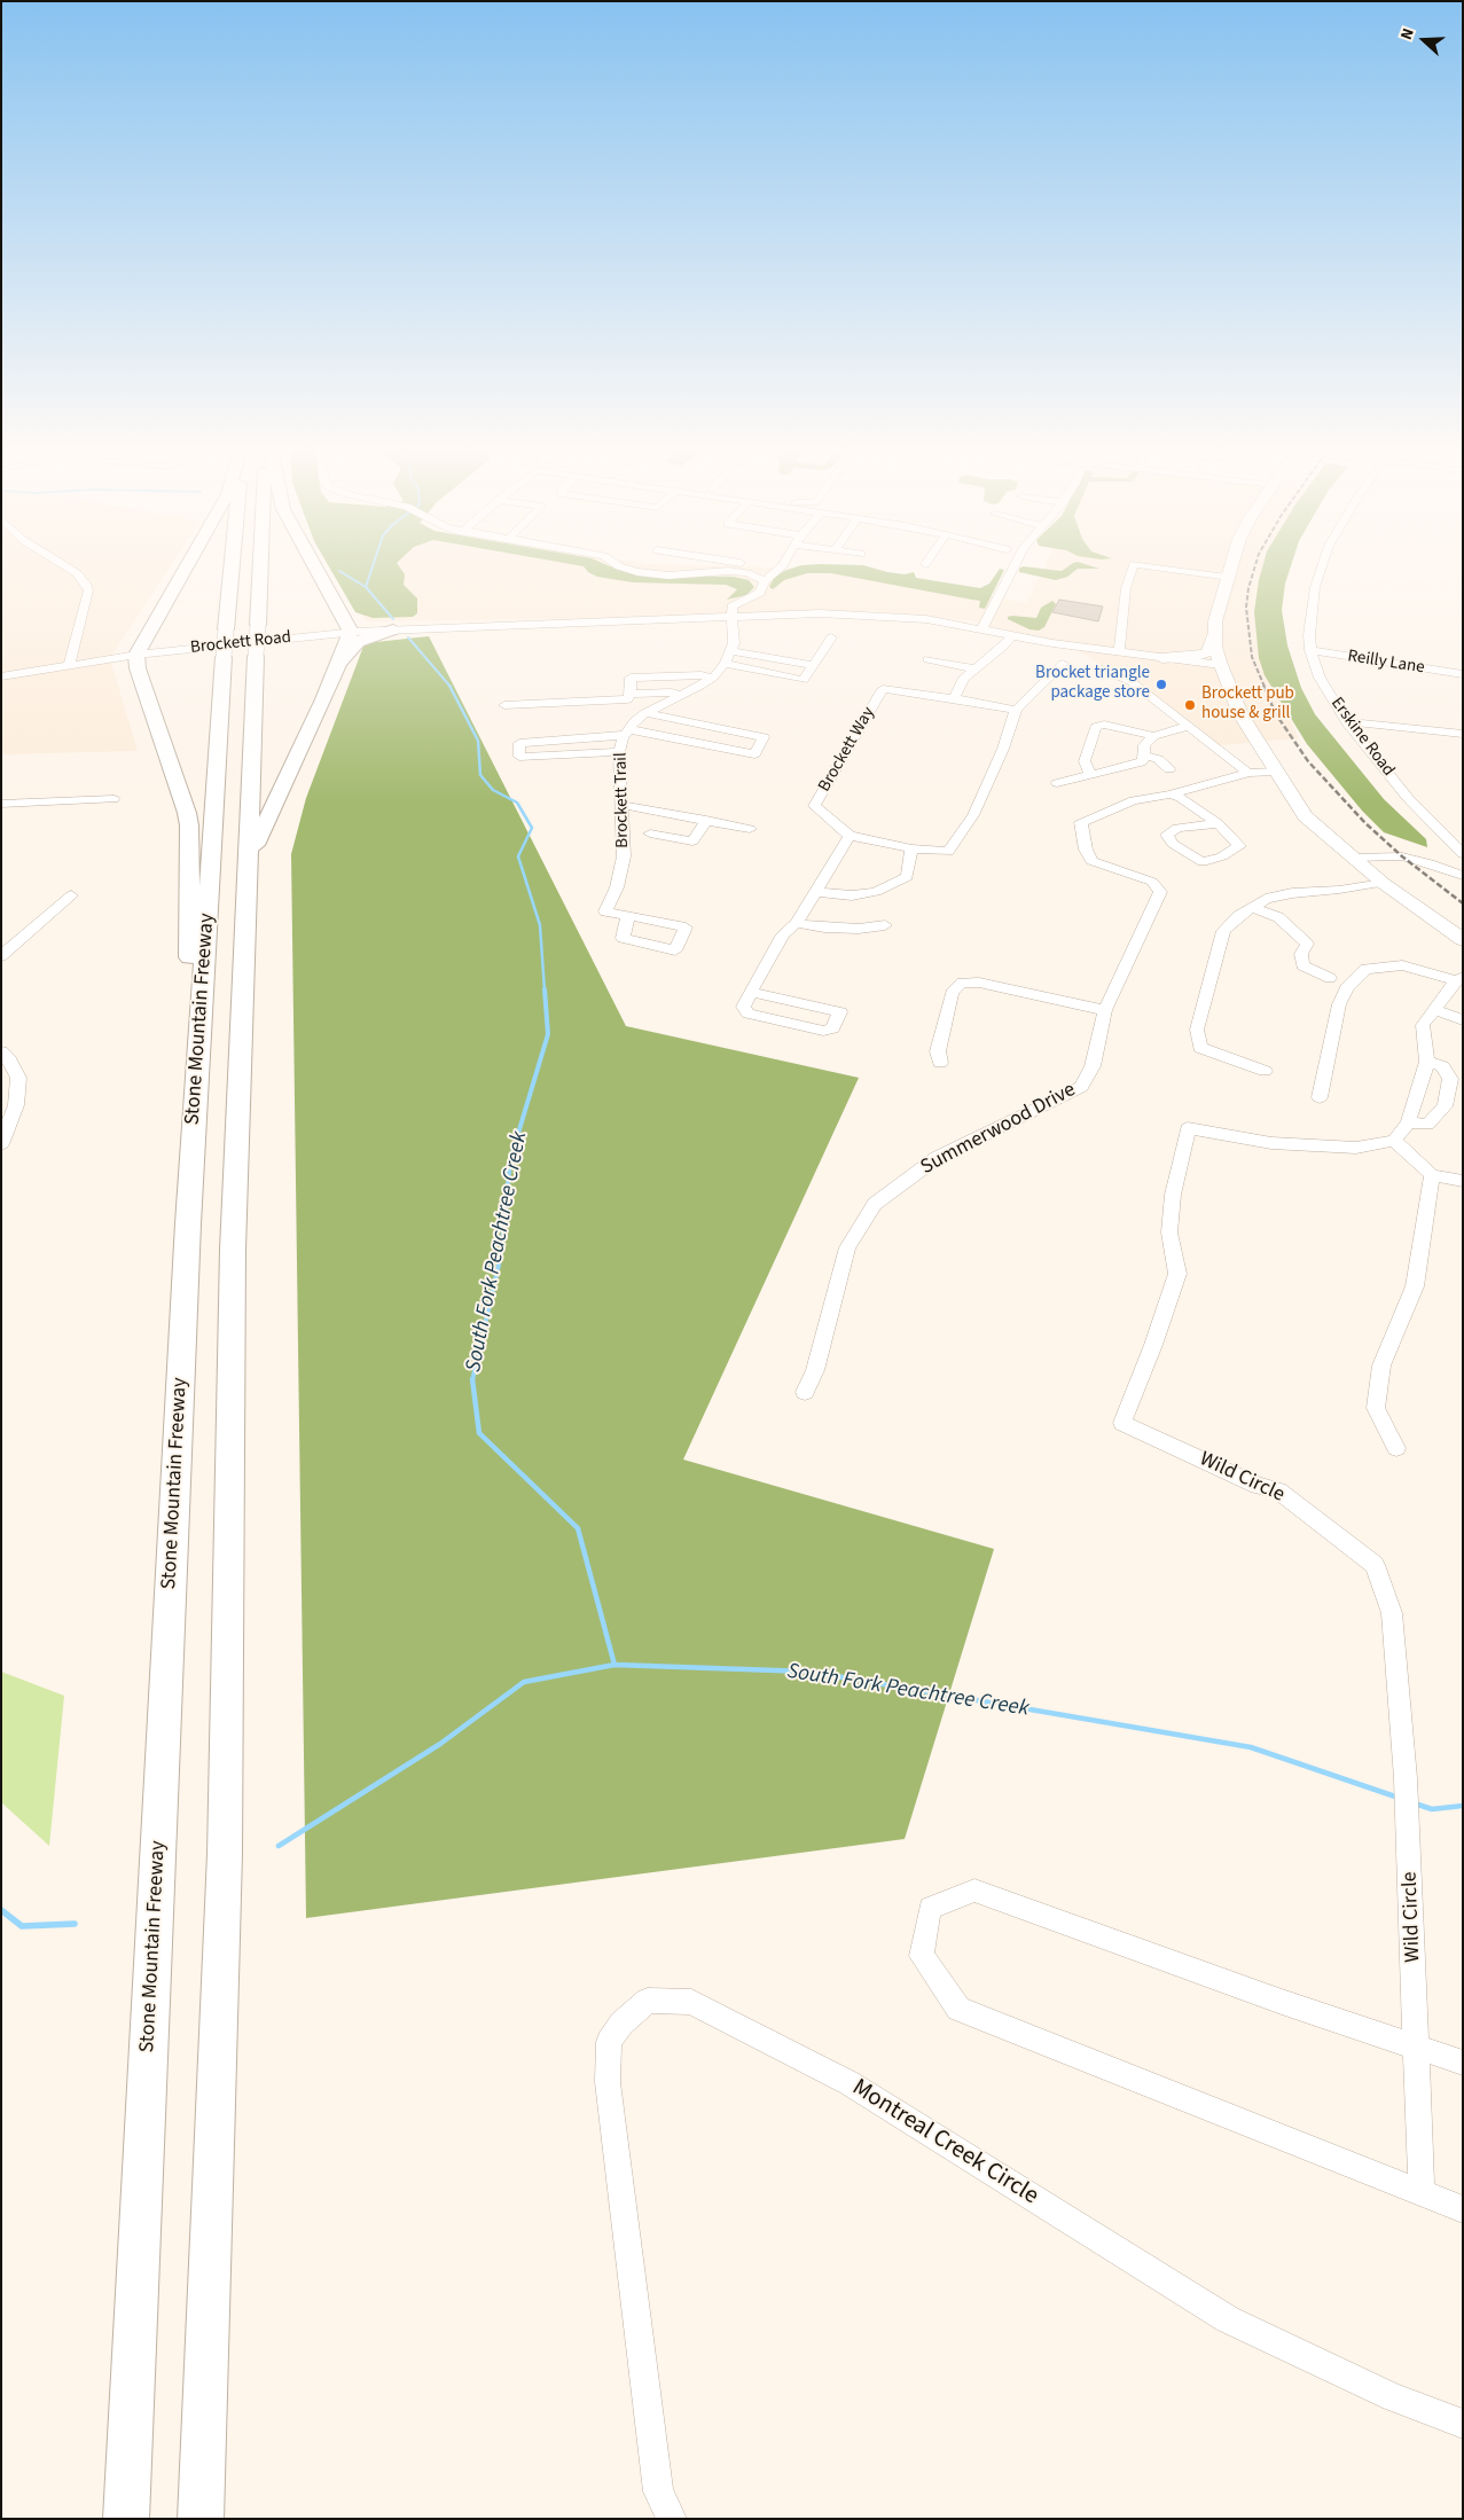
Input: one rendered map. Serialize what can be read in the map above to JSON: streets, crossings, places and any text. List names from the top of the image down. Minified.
{"streets":{"highway":["Stone Mountain Freeway"],"street":["Brockett Road","Reilly Lane","Erskine Road","Brockett Way","Brockett Trail","Summerwood Drive","Wild Circle","Montreal Creek Circle"]},"crossings":[["Brockett Road","Brockett Trail"],["Reilly Lane","Erskine Road"]],"water":["South Fork Peachtree Creek"],"places":["Brocket triangle package store","Brockett pub house & grill"],"north":"left"}
